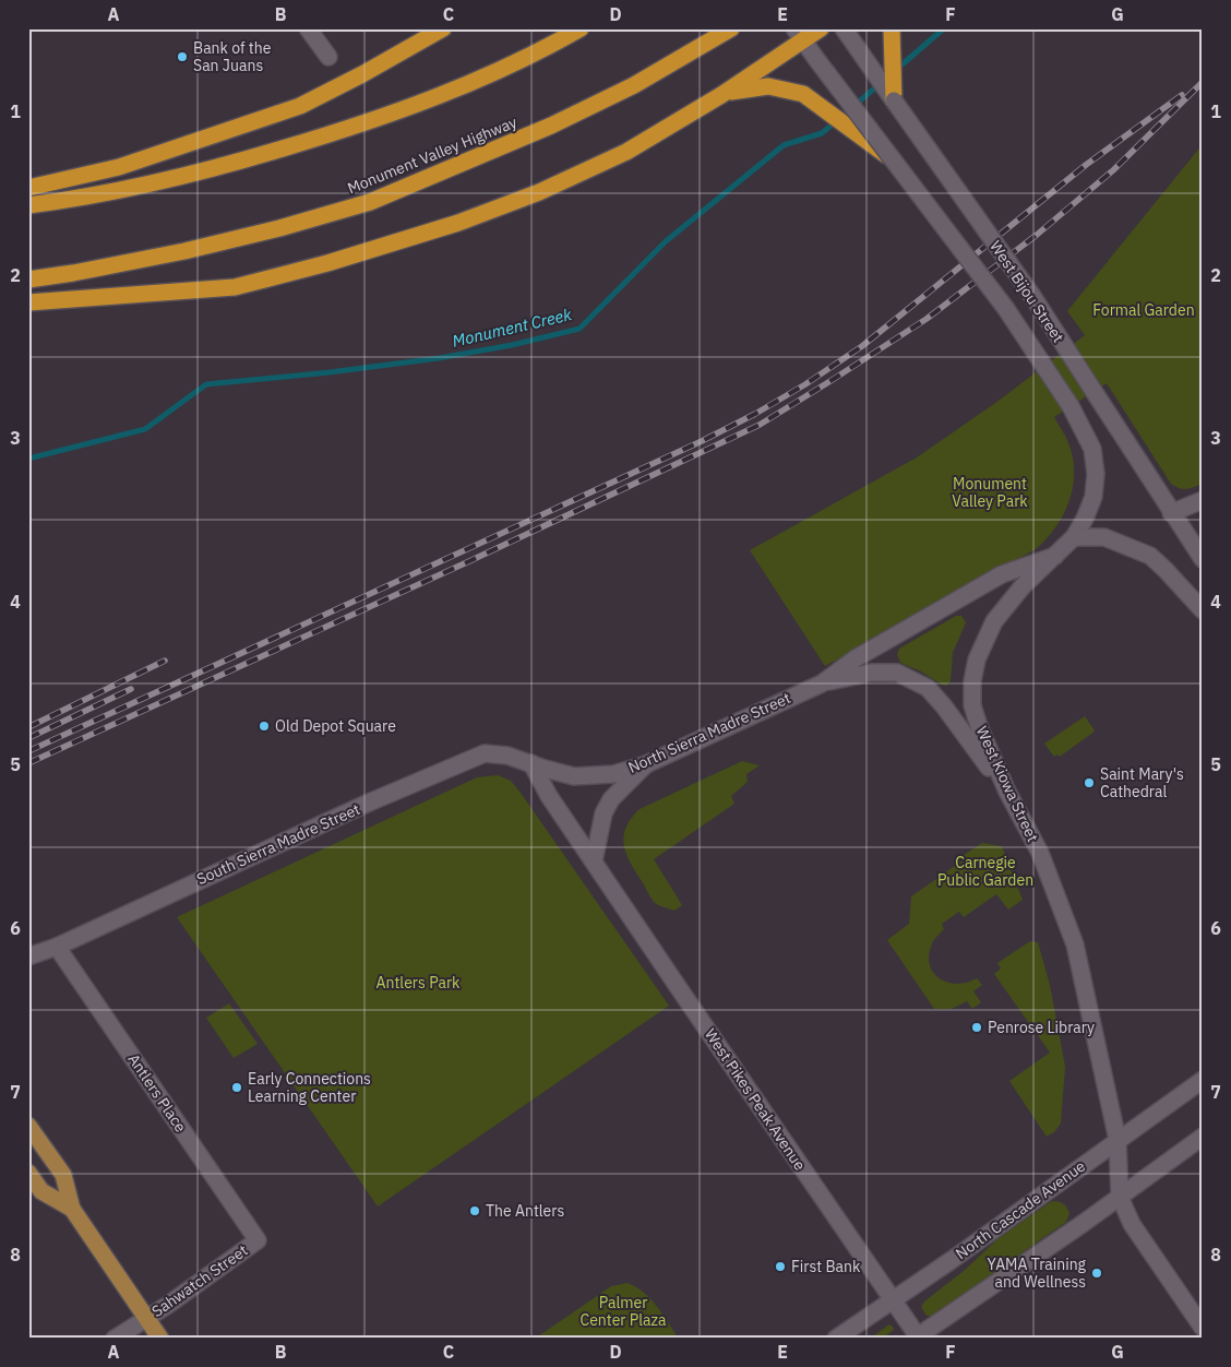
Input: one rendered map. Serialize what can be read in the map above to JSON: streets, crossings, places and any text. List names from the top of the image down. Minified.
{"streets":{"highway":["Monument Valley Highway"],"main road":["West Bijou Street","North Sierra Madre Street","West Kiowa Street","South Sierra Madre Street","Antlers Place","West Pikes Peak Avenue","North Cascade Avenue","Sahwatch Street"]},"crossings":[["West Bijou Street","West Kiowa Street"],["North Sierra Madre Street","West Kiowa Street"],["North Sierra Madre Street","South Sierra Madre Street"],["North Sierra Madre Street","West Pikes Peak Avenue"],["West Kiowa Street","North Cascade Avenue"],["South Sierra Madre Street","Antlers Place"],["South Sierra Madre Street","West Pikes Peak Avenue"],["Antlers Place","Sahwatch Street"],["West Pikes Peak Avenue","North Cascade Avenue"]],"water":["Monument Creek"],"parks":["Formal Garden","Monument Valley Park","Carnegie Public Garden","Antlers Park","Palmer Center Plaza"],"places":["Bank of the San Juans","Old Depot Square","Saint Mary's Cathedral","Penrose Library","Early Connections Learning Center","The Antlers","First Bank","YAMA Training and Wellness"],"grid":{"columns":["A","B","C","D","E","F","G"],"rows":["1","2","3","4","5","6","7","8"]}}
